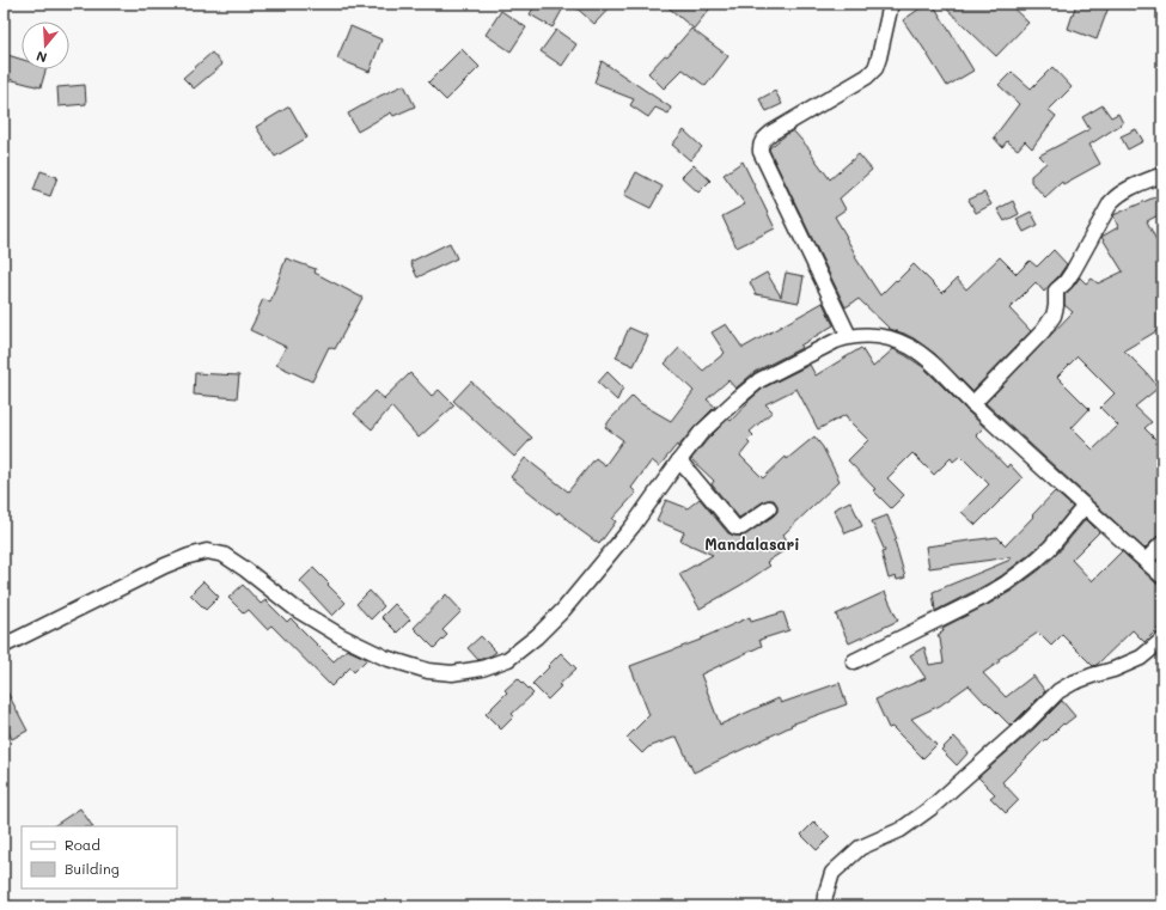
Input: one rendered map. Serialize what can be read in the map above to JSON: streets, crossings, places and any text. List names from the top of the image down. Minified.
{"districts":["Mandalasari"],"legend":["Road","Building"],"north":"bottom"}
